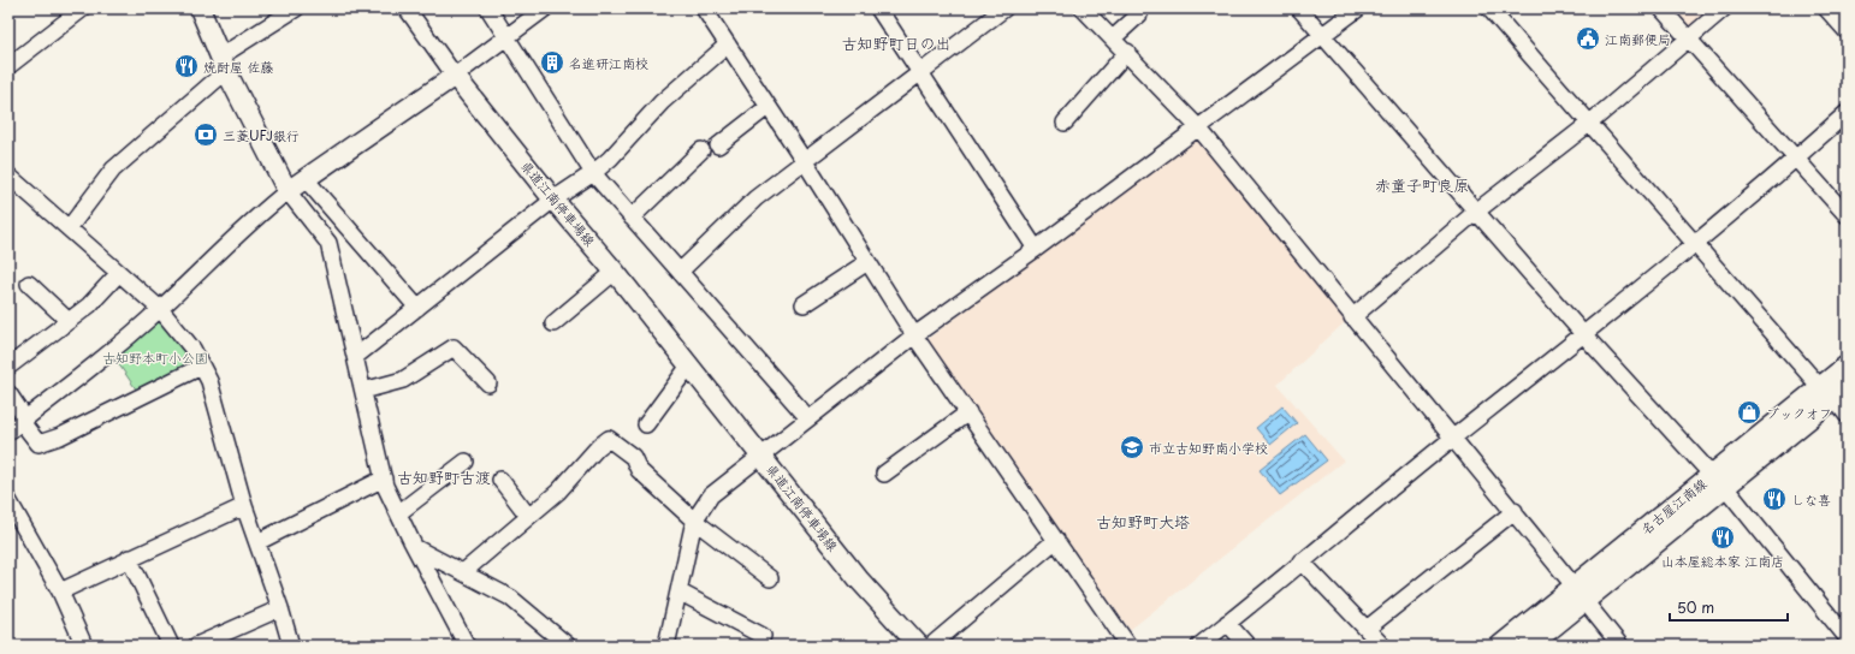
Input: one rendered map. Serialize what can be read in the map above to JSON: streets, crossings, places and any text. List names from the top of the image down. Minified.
{"streets":{"main road":["県道江南停車場線","名古屋江南線"]},"districts":["古知野町日の出","赤童子町良原","古知野町古渡","古知野町大塔"],"parks":["古知野本町小公園"],"places":{"public building":["江南郵便局"],"building":["名進研江南校"],"restaurant":["焼酎屋 佐藤","しな喜","山本屋総本家 江南店"],"bank":["三菱UFJ銀行"],"shop":["ブックオフ"],"school or university":["市立古知野南小学校"]},"scale_bar":"50 m"}
